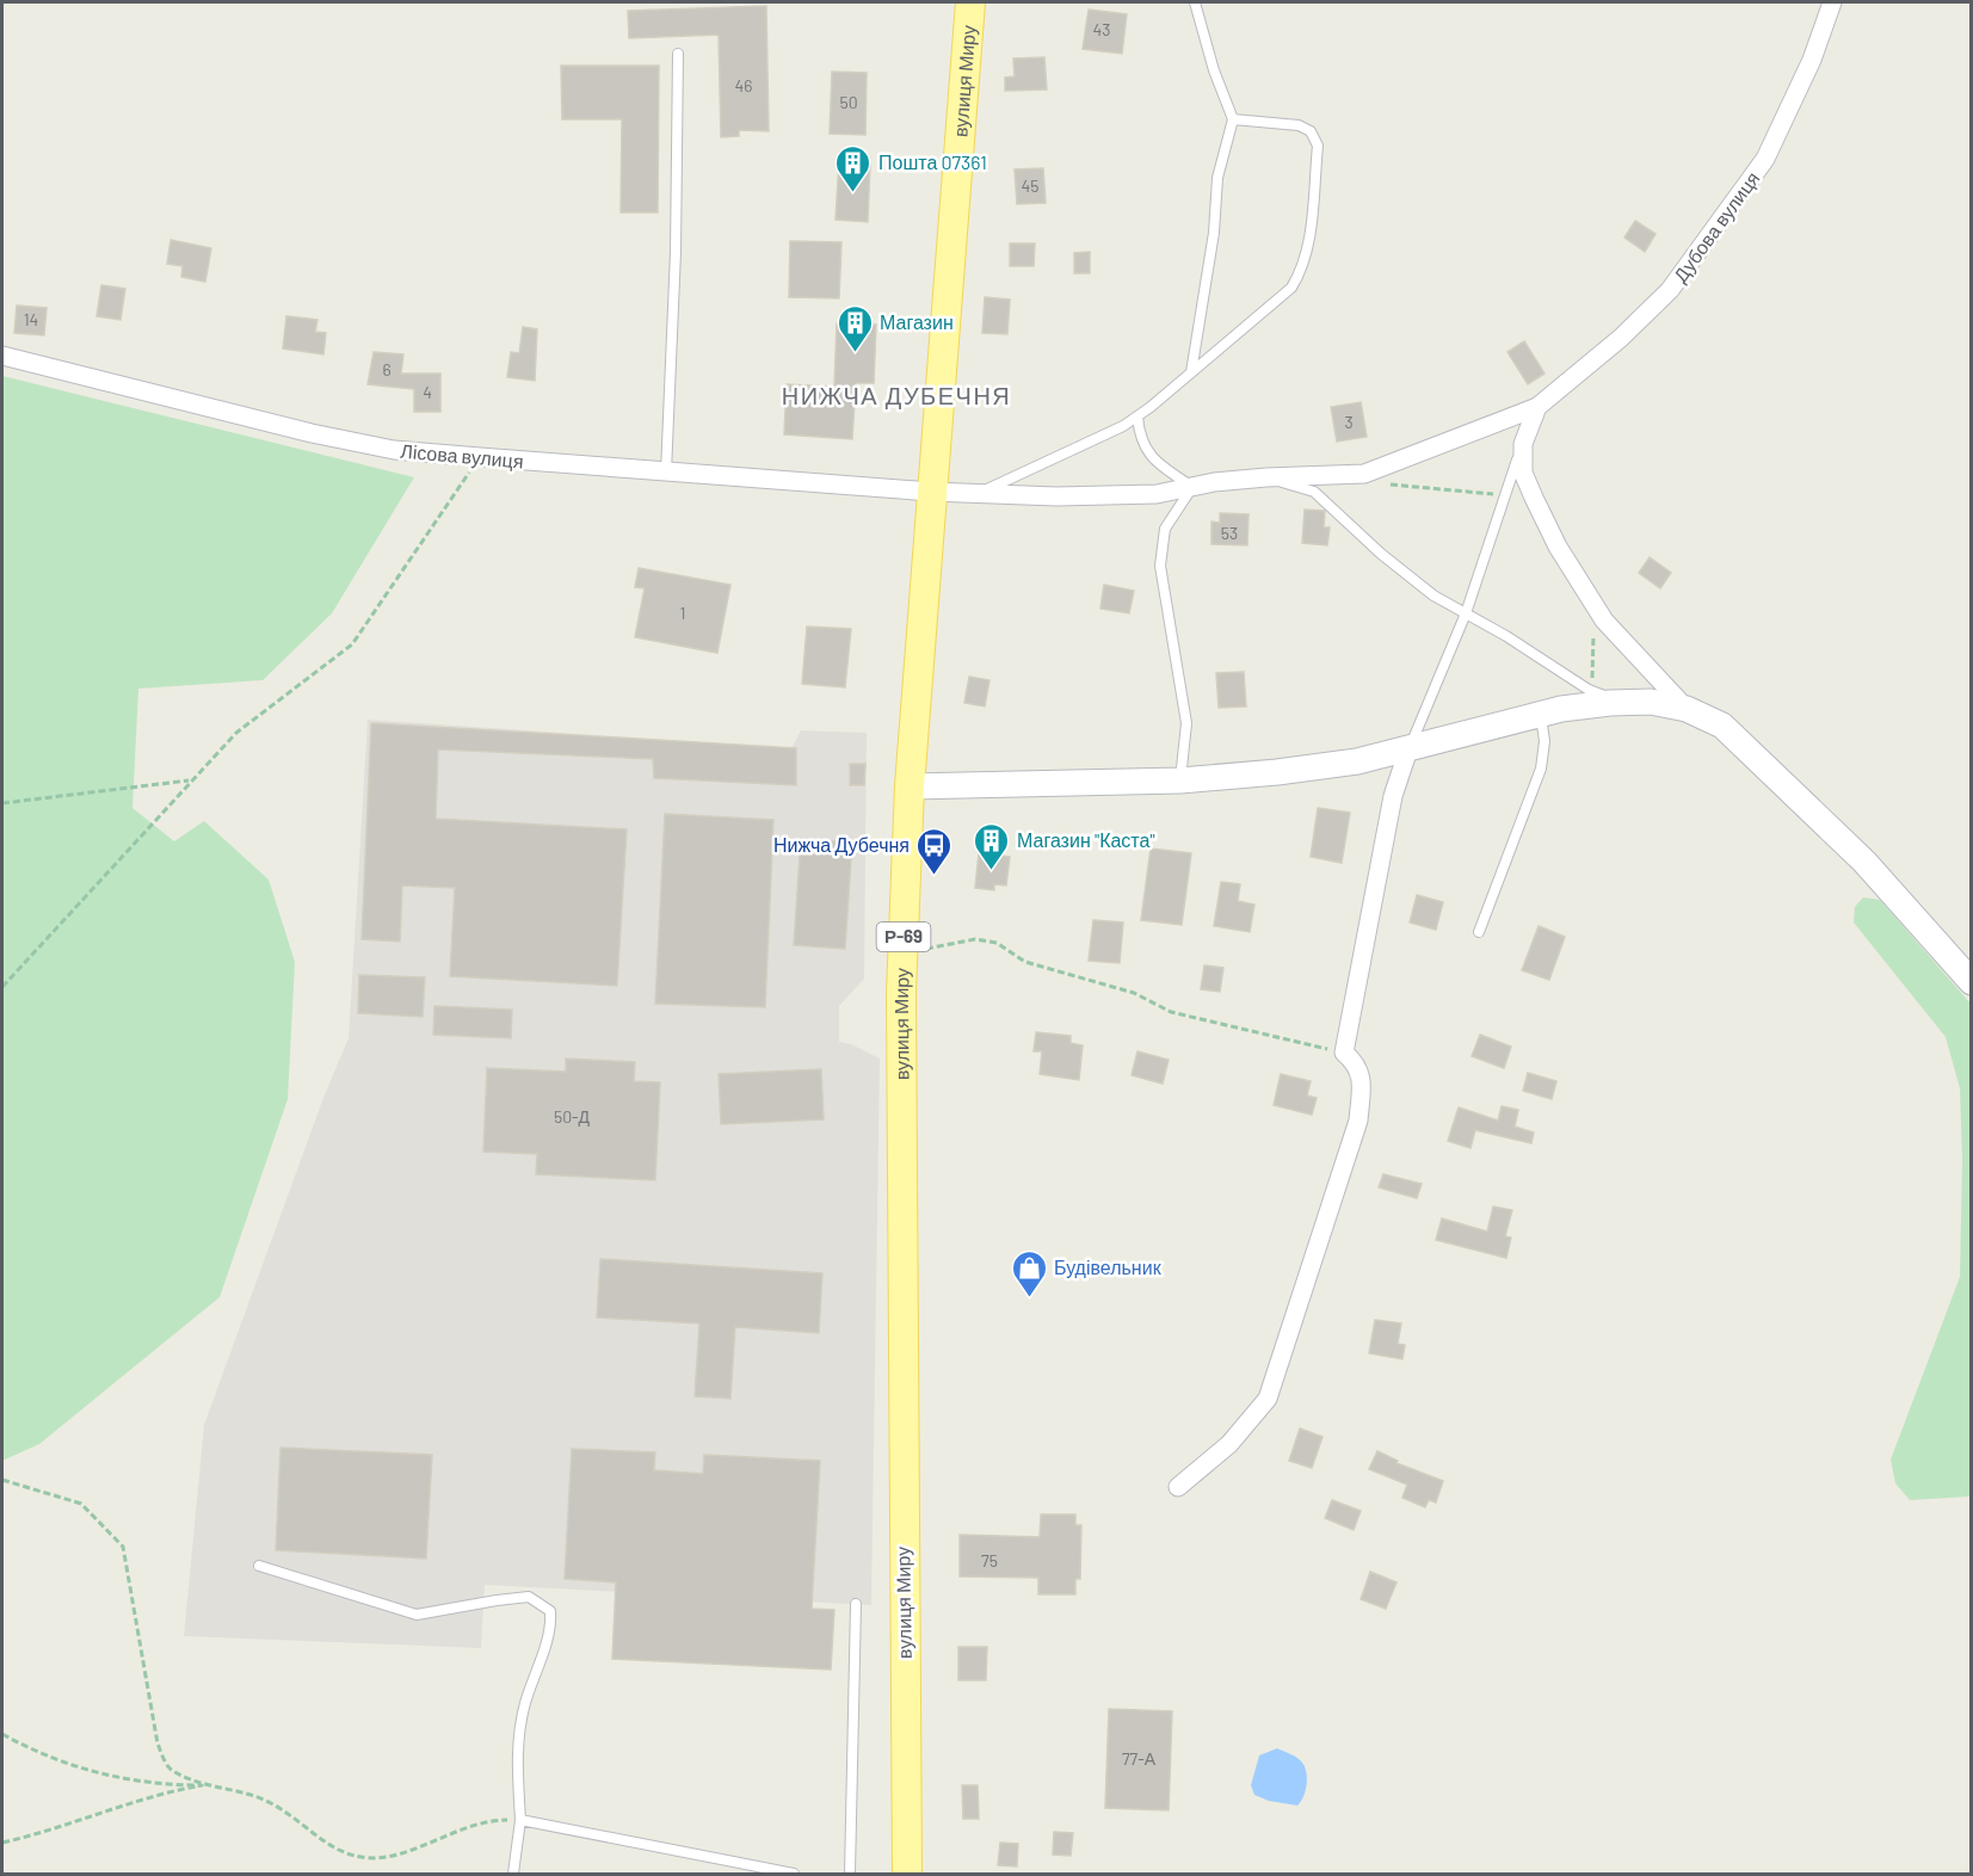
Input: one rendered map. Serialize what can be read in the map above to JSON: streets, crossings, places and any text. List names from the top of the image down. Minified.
{"streets":{"main road":["вулиця Миру","Р-69"],"street":["Дубова вулиця","Лісова вулиця"]},"crossings":[["вулиця Миру","Лісова вулиця"],["Дубова вулиця","Лісова вулиця"]],"districts":["НИЖЧА ДУБЕЧНЯ"],"places":{"building":["Пошта 07361","Магазин","Магазин \"Каста\""],"bus stop":["Нижча Дубечня"],"shop":["Будівельник"]},"house_numbers":["43","46","50","45","14","6","4","3","53","1","50-Д","75","77-А"]}
